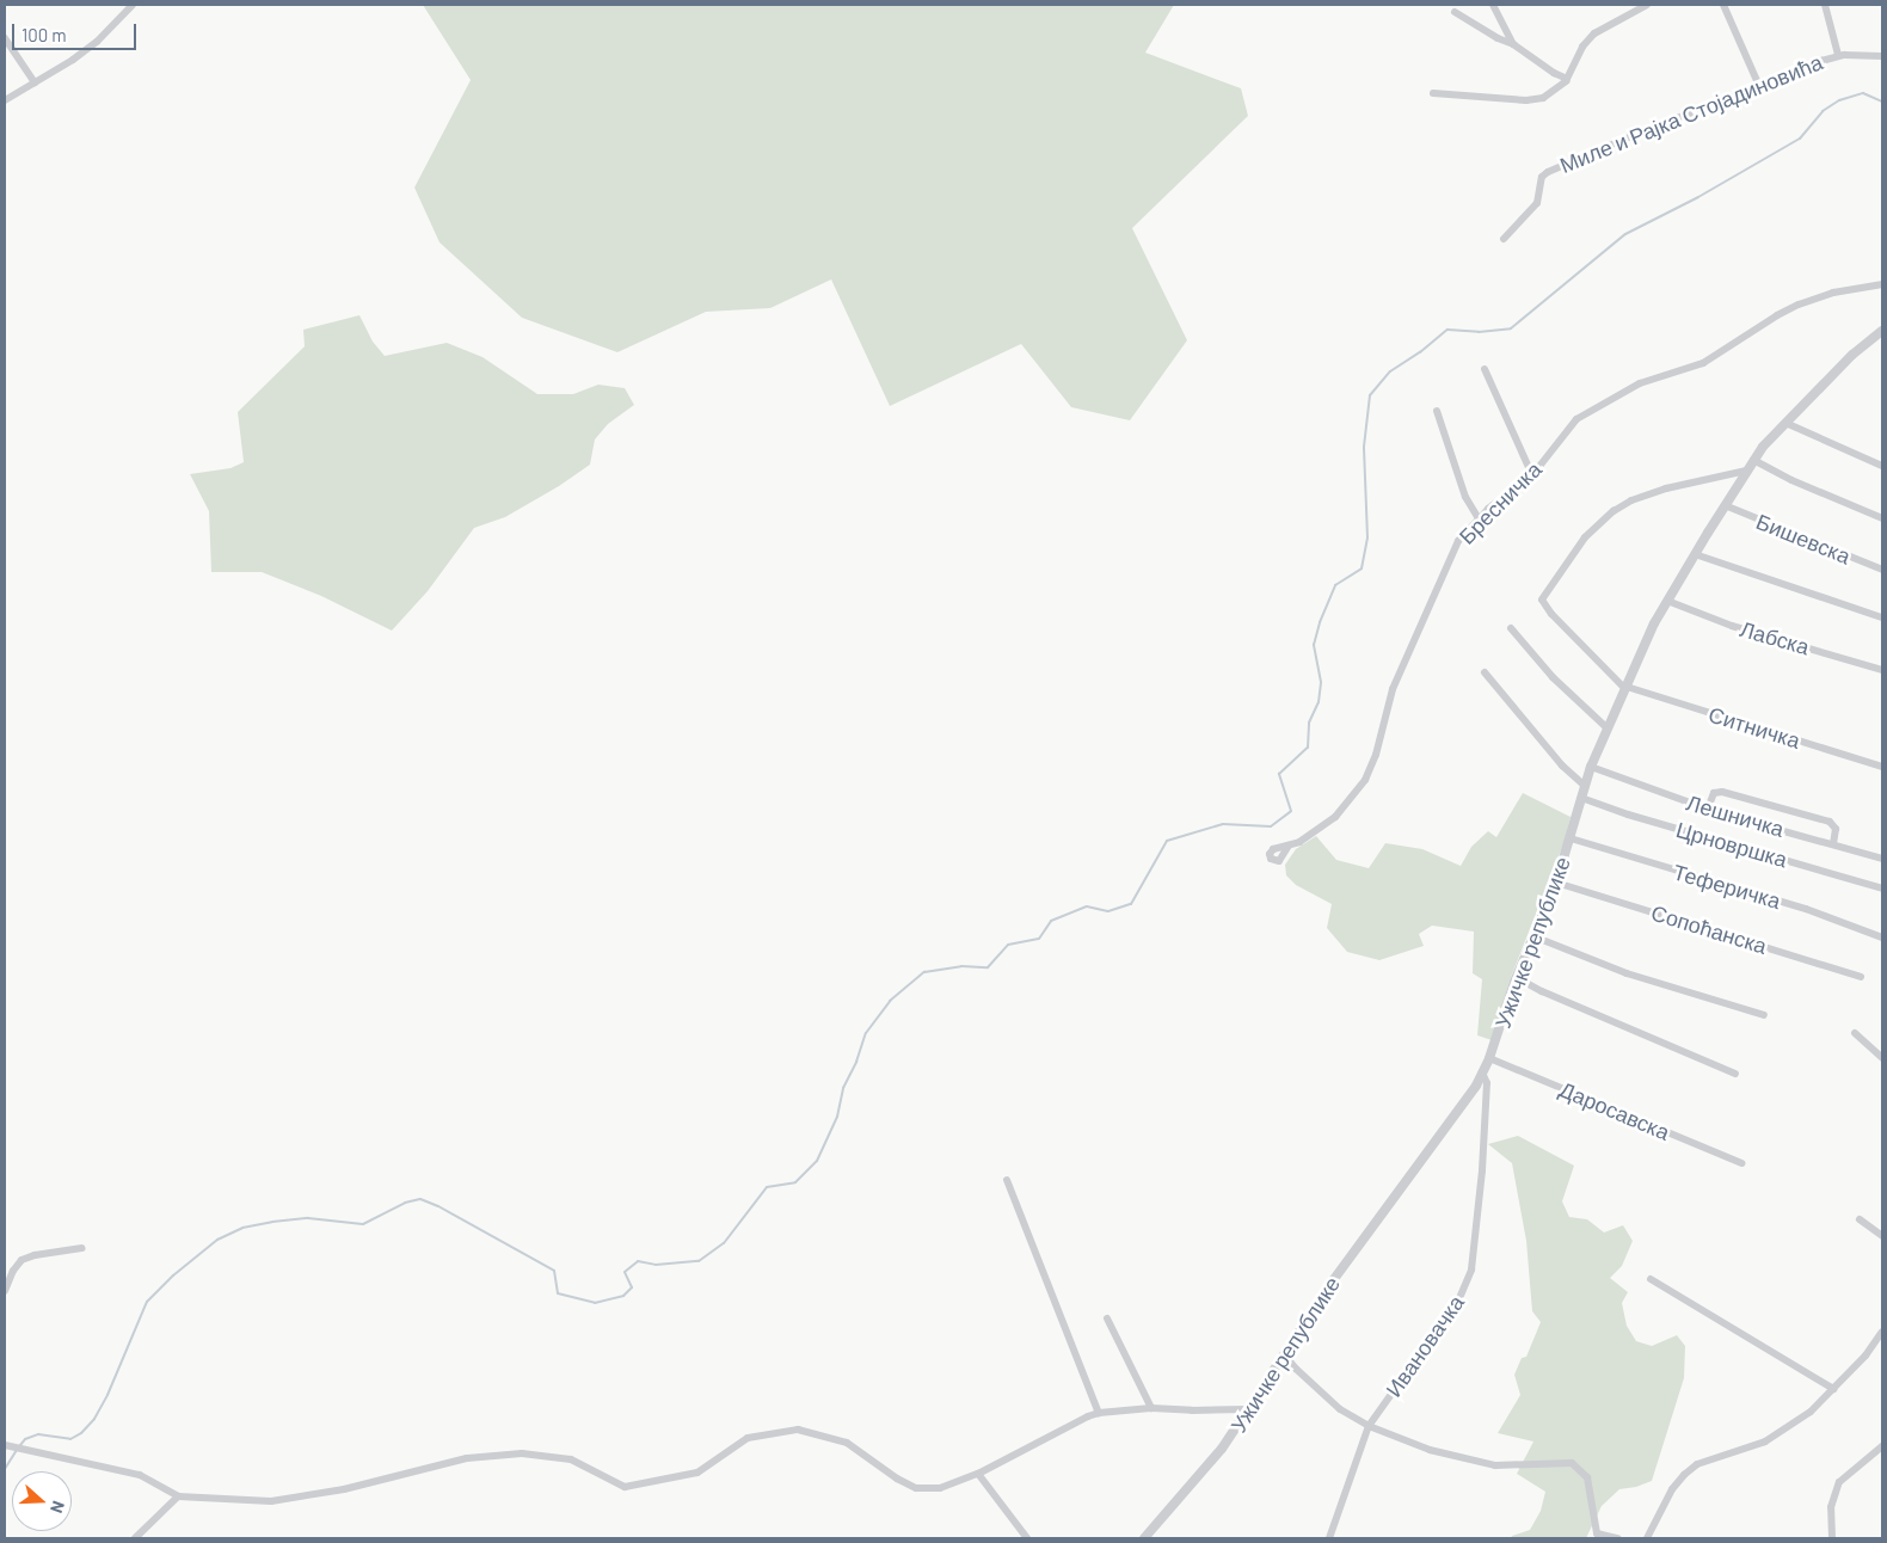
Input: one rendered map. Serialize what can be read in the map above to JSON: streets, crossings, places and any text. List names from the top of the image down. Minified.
{"streets":{"street":["Миле и Рајка Стојадиновића","Бресничка","Бишевска","Лабска","Ситничка","Лешничка","Црновршка","Теферичка","Сопоћанска","Ужичке републике","Даросавска","Ивановачка"]},"crossings":[["Бишевска","Ужичке републике"],["Лабска","Ужичке републике"],["Ситничка","Ужичке републике"],["Лешничка","Ужичке републике"],["Црновршка","Ужичке републике"],["Теферичка","Ужичке републике"],["Сопоћанска","Ужичке републике"],["Ужичке републике","Даросавска"],["Ужичке републике","Ивановачка"]],"scale_bar":"100 m","north":"right"}
